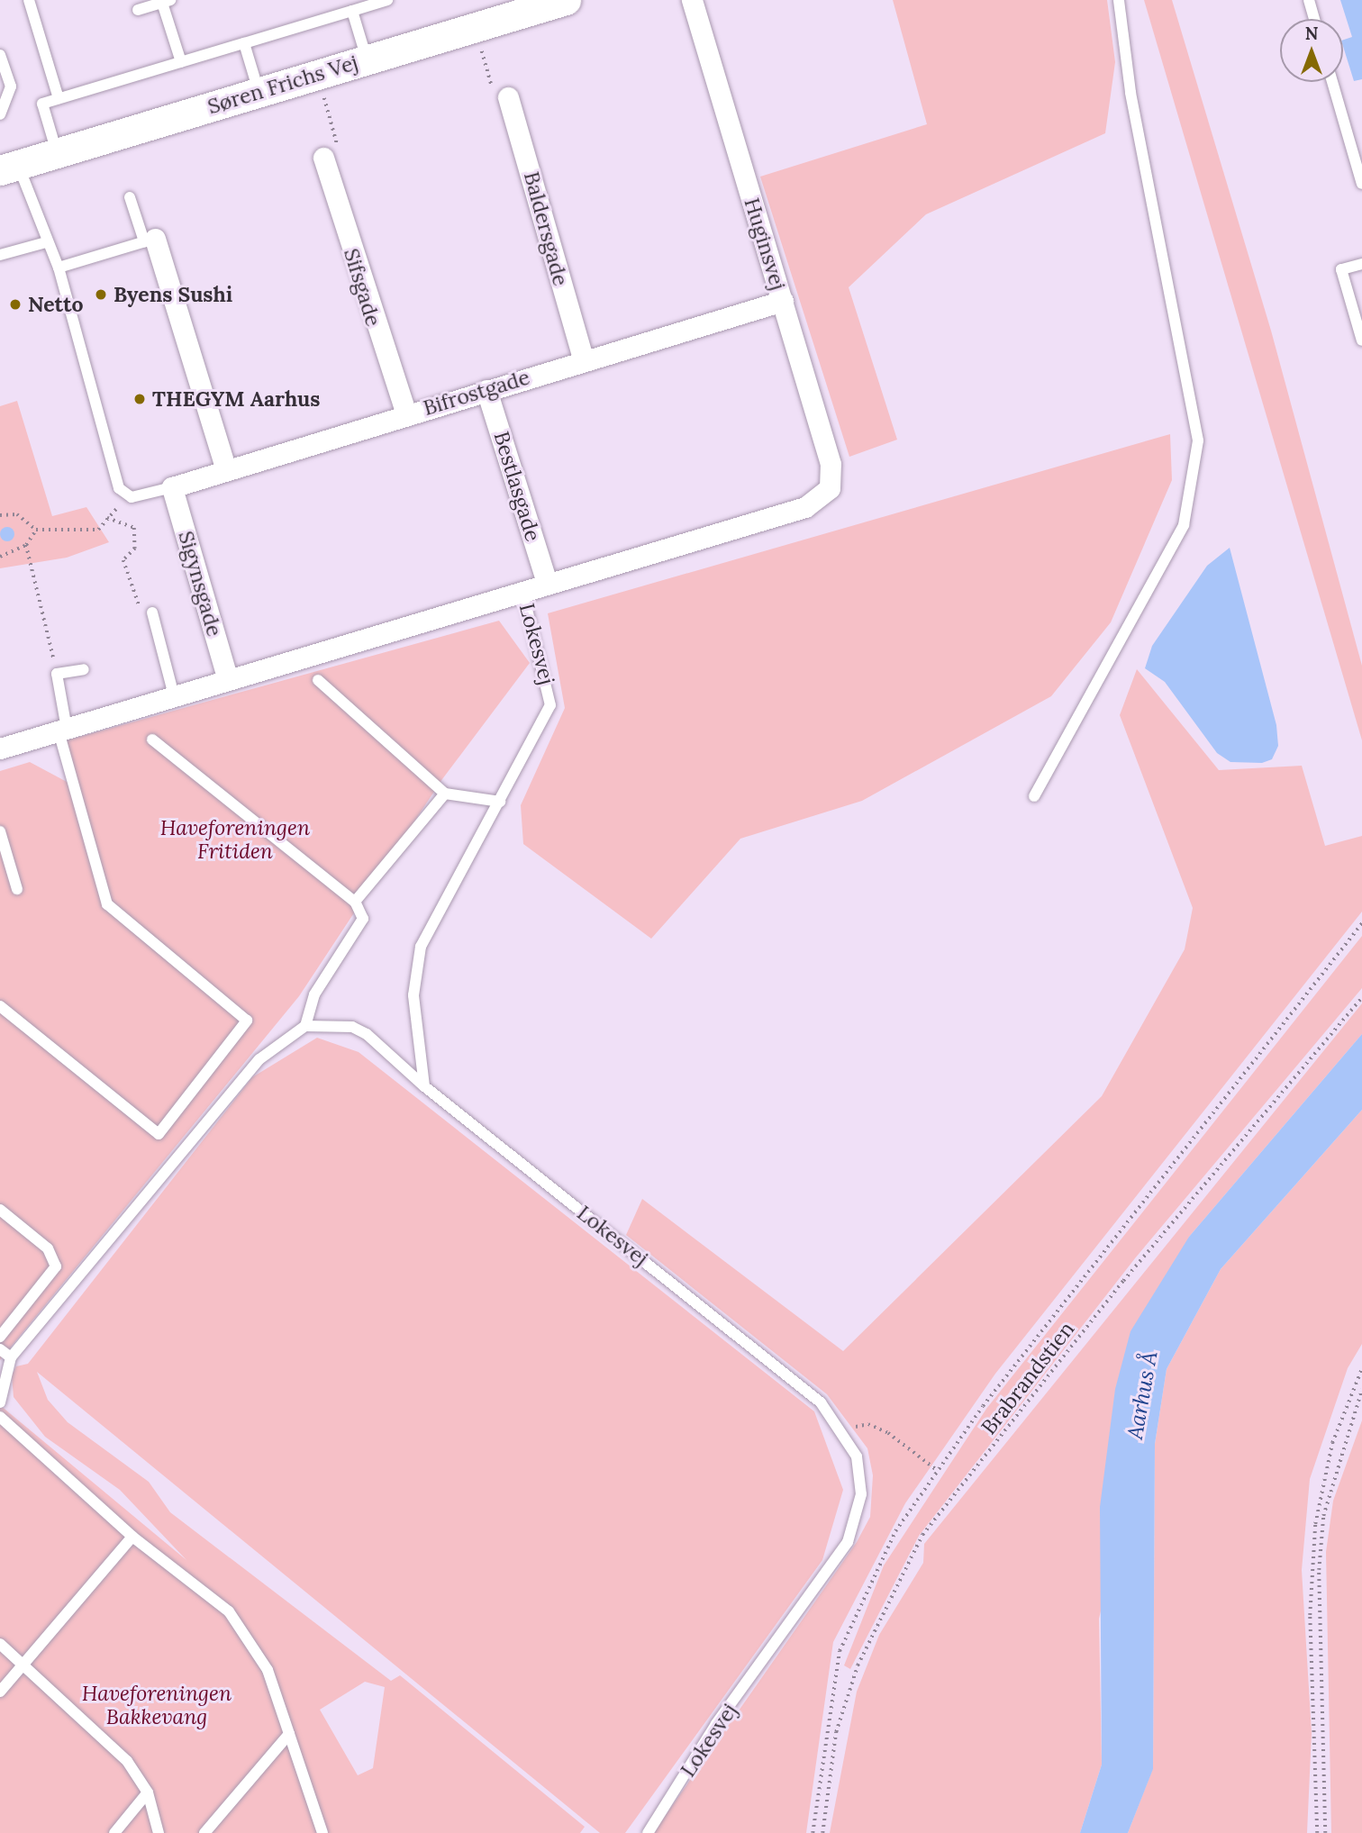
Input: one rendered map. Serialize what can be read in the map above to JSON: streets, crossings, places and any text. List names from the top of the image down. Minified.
{"streets":{"street":["Søren Frichs Vej","Baldersgade","Huginsvej","Sifsgade","Bifrostgade","Bestlasgade","Sigynsgade","Lokesvej"],"path":["Brabrandstien"]},"crossings":[["Baldersgade","Bifrostgade"],["Huginsvej","Bifrostgade"],["Huginsvej","Lokesvej"],["Sifsgade","Bifrostgade"],["Bifrostgade","Bestlasgade"],["Bifrostgade","Sigynsgade"],["Bestlasgade","Lokesvej"],["Sigynsgade","Lokesvej"]],"water":["Aarhus Å"],"parks":["Haveforeningen Fritiden","Haveforeningen Bakkevang"],"places":["Byens Sushi","Netto","THEGYM Aarhus"],"north":"top"}
